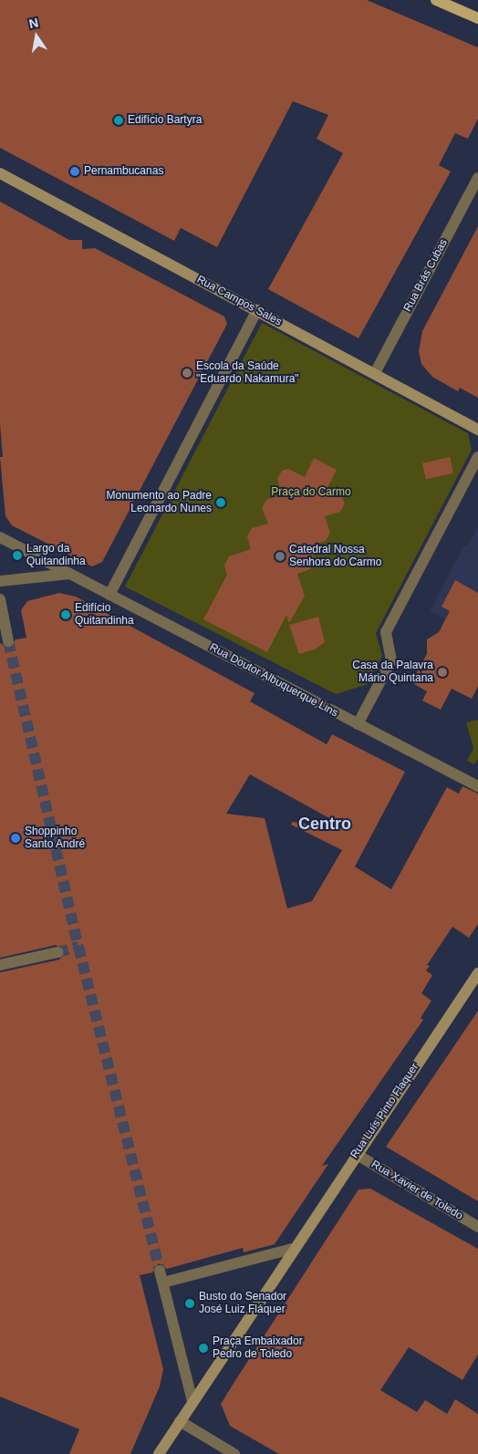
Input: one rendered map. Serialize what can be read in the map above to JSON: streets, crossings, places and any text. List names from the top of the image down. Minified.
{"streets":{"main road":["Rua Campos Sales","Rua Luís Pinto Flaquer"],"street":["Rua Brás Cubas","Rua Doutor Albuquerque Lins","Rua Xavier de Toledo"]},"crossings":[["Rua Brás Cubas","Rua Campos Sales"],["Rua Luís Pinto Flaquer","Rua Xavier de Toledo"]],"districts":["Centro"],"parks":["Praça do Carmo"],"places":["Edifício Bartyra","Pernambucanas","Escola da Saúde \"Eduardo Nakamura\"","Monumento ao Padre Leonardo Nunes","Largo da Quitandinha","Catedral Nossa Senhora do Carmo","Edifício Quitandinha","Casa da Palavra Mário Quintana","Shoppinho Santo André","Busto do Senador José Luiz Fláquer","Praça Embaixador Pedro de Toledo"],"north":"top"}
